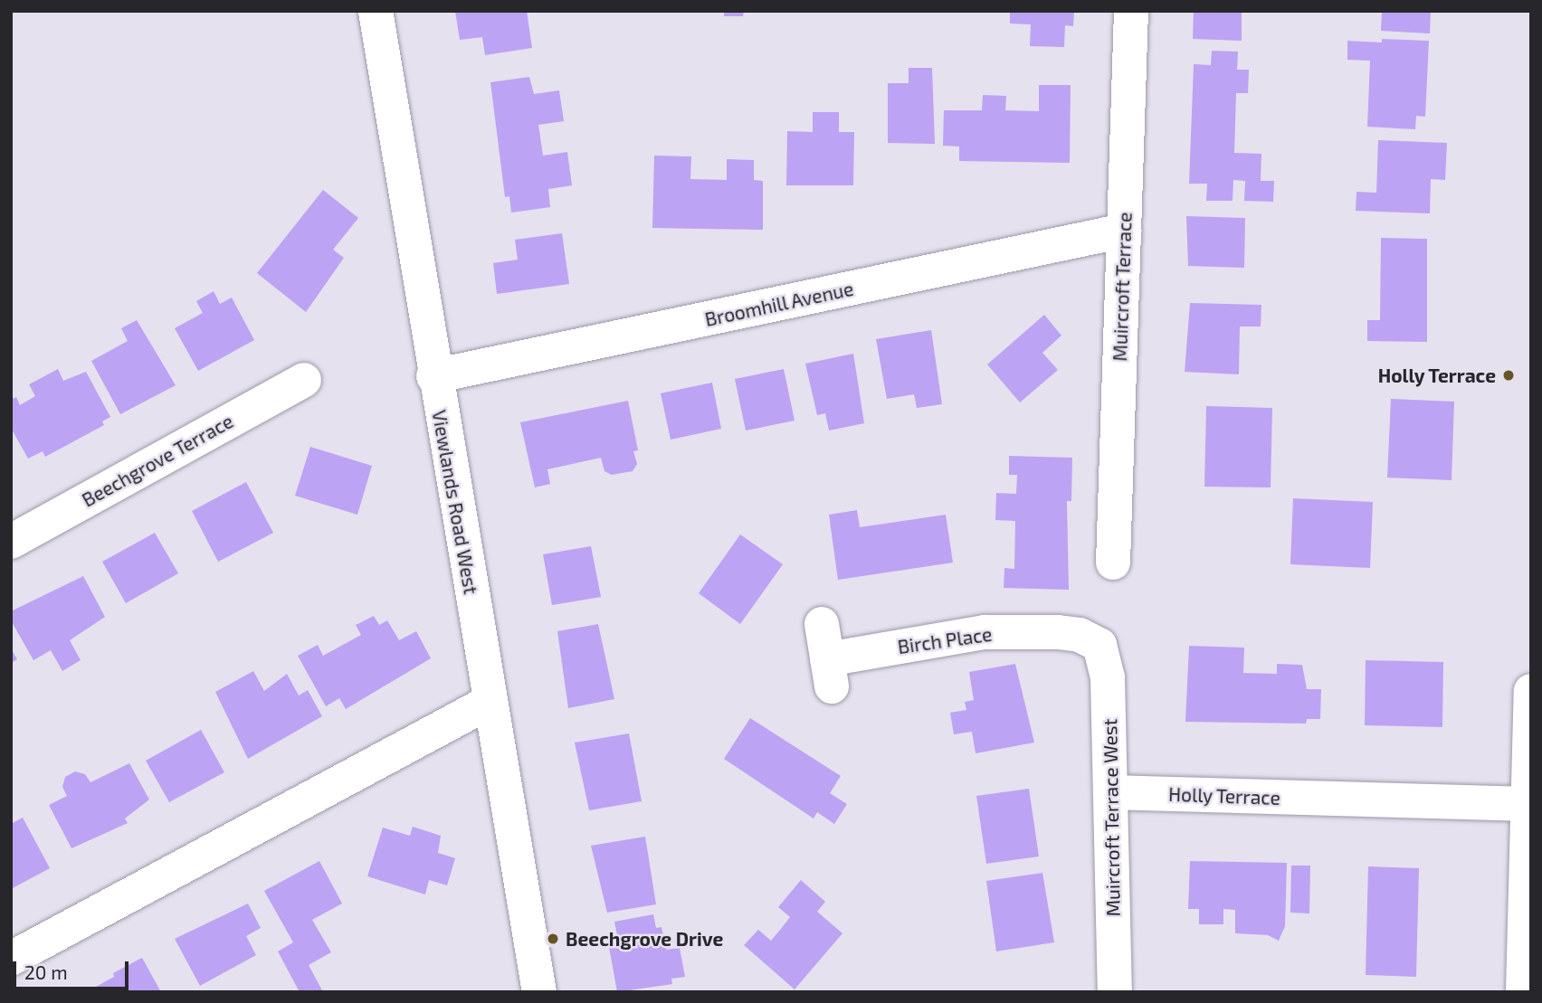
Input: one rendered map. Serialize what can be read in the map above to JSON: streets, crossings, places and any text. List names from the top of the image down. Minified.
{"streets":{"street":["Muircroft Terrace","Broomhill Avenue","Beechgrove Terrace","Viewlands Road West","Birch Place","Holly Terrace","Muircroft Terrace West"]},"crossings":[["Muircroft Terrace","Broomhill Avenue"],["Broomhill Avenue","Viewlands Road West"],["Birch Place","Muircroft Terrace West"],["Holly Terrace","Muircroft Terrace West"]],"places":["Holly Terrace","Beechgrove Drive"],"scale_bar":"20 m"}
